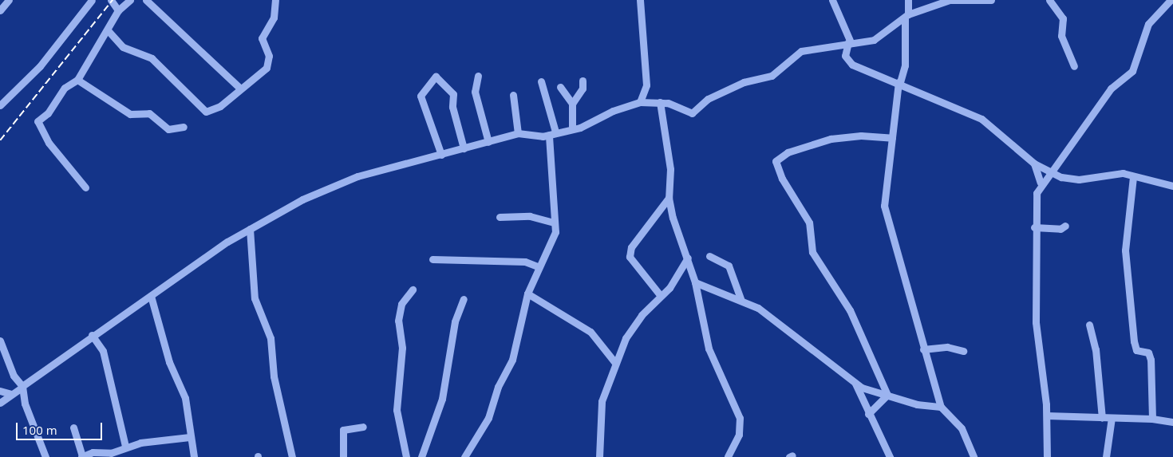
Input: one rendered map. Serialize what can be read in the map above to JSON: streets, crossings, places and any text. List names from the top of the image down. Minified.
{"scale_bar":"100 m"}
